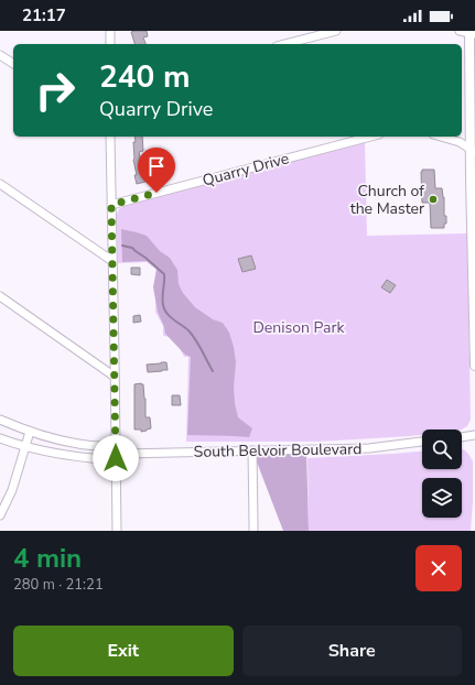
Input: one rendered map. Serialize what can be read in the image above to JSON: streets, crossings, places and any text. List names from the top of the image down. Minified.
{"streets":{"street":["Quarry Drive","South Belvoir Boulevard"]},"parks":["Denison Park"],"places":["Church of the Master"],"page":{"status":"21:17","turn":["240 m","Quarry Drive"],"heading":["4 min","280 m · 21:21"],"buttons":["Exit","Share"]}}
